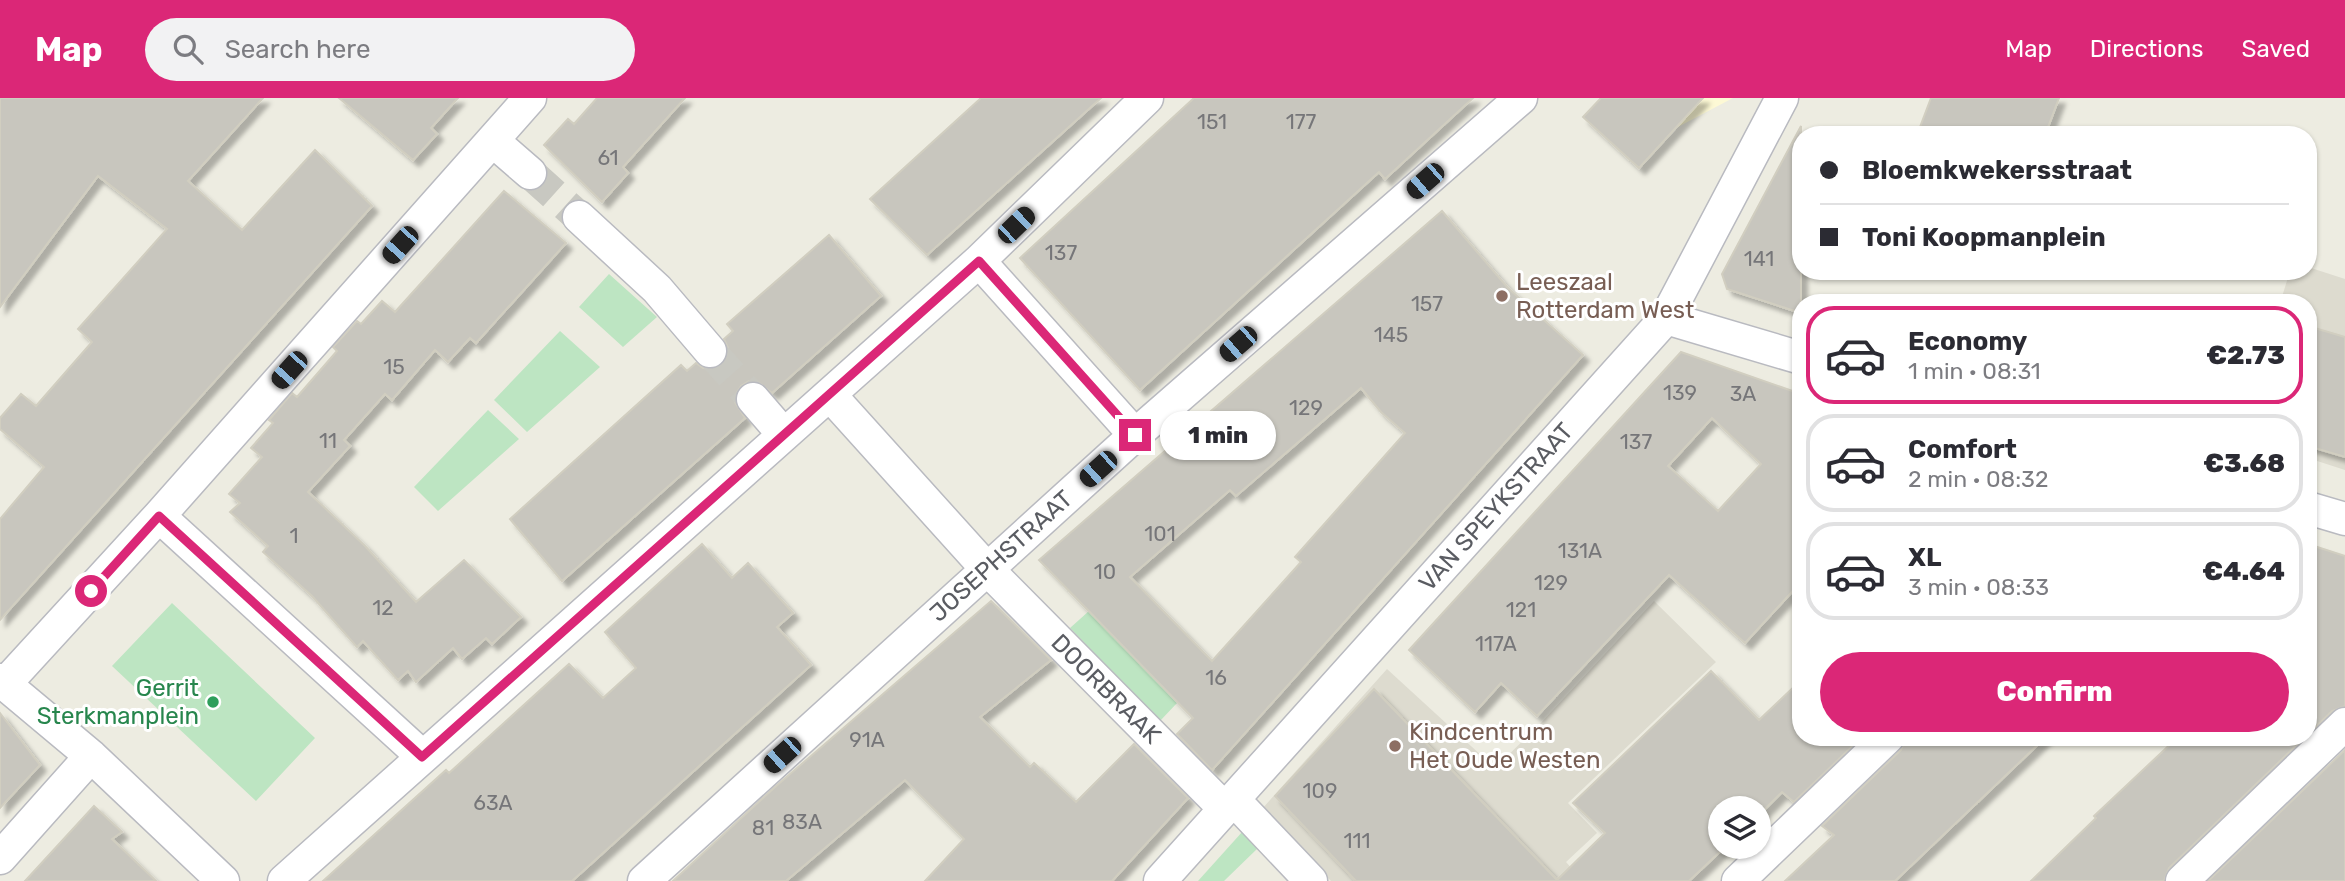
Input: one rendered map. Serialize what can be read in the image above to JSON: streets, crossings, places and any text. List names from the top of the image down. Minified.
{"streets":{"street":["VAN SPEYKSTRAAT","JOSEPHSTRAAT","DOORBRAAK"]},"crossings":[["VAN SPEYKSTRAAT","DOORBRAAK"],["JOSEPHSTRAAT","DOORBRAAK"]],"places":["Leeszaal Rotterdam West","Gerrit Sterkmanplein","Kindcentrum Het Oude Westen"],"house_numbers":["151","177","61","137","141","157","145","15","139","3A","129","11","137","101","1","131A","10","129","12","121","117A","16","91A","109","63A","83A","81","111"],"page":{"header":"Map","search":"Search here","nav":["Map","Directions","Saved"],"banner":["Bloemkwekersstraat","Toni Koopmanplein"],"list":[{"name":"Economy","note":"1 min · 08:31","value":"€2.73"},{"name":"Comfort","note":"2 min · 08:32","value":"€3.68"},{"name":"XL","note":"3 min · 08:33","value":"€4.64"}],"bubble":"1 min","buttons":"Confirm"}}
